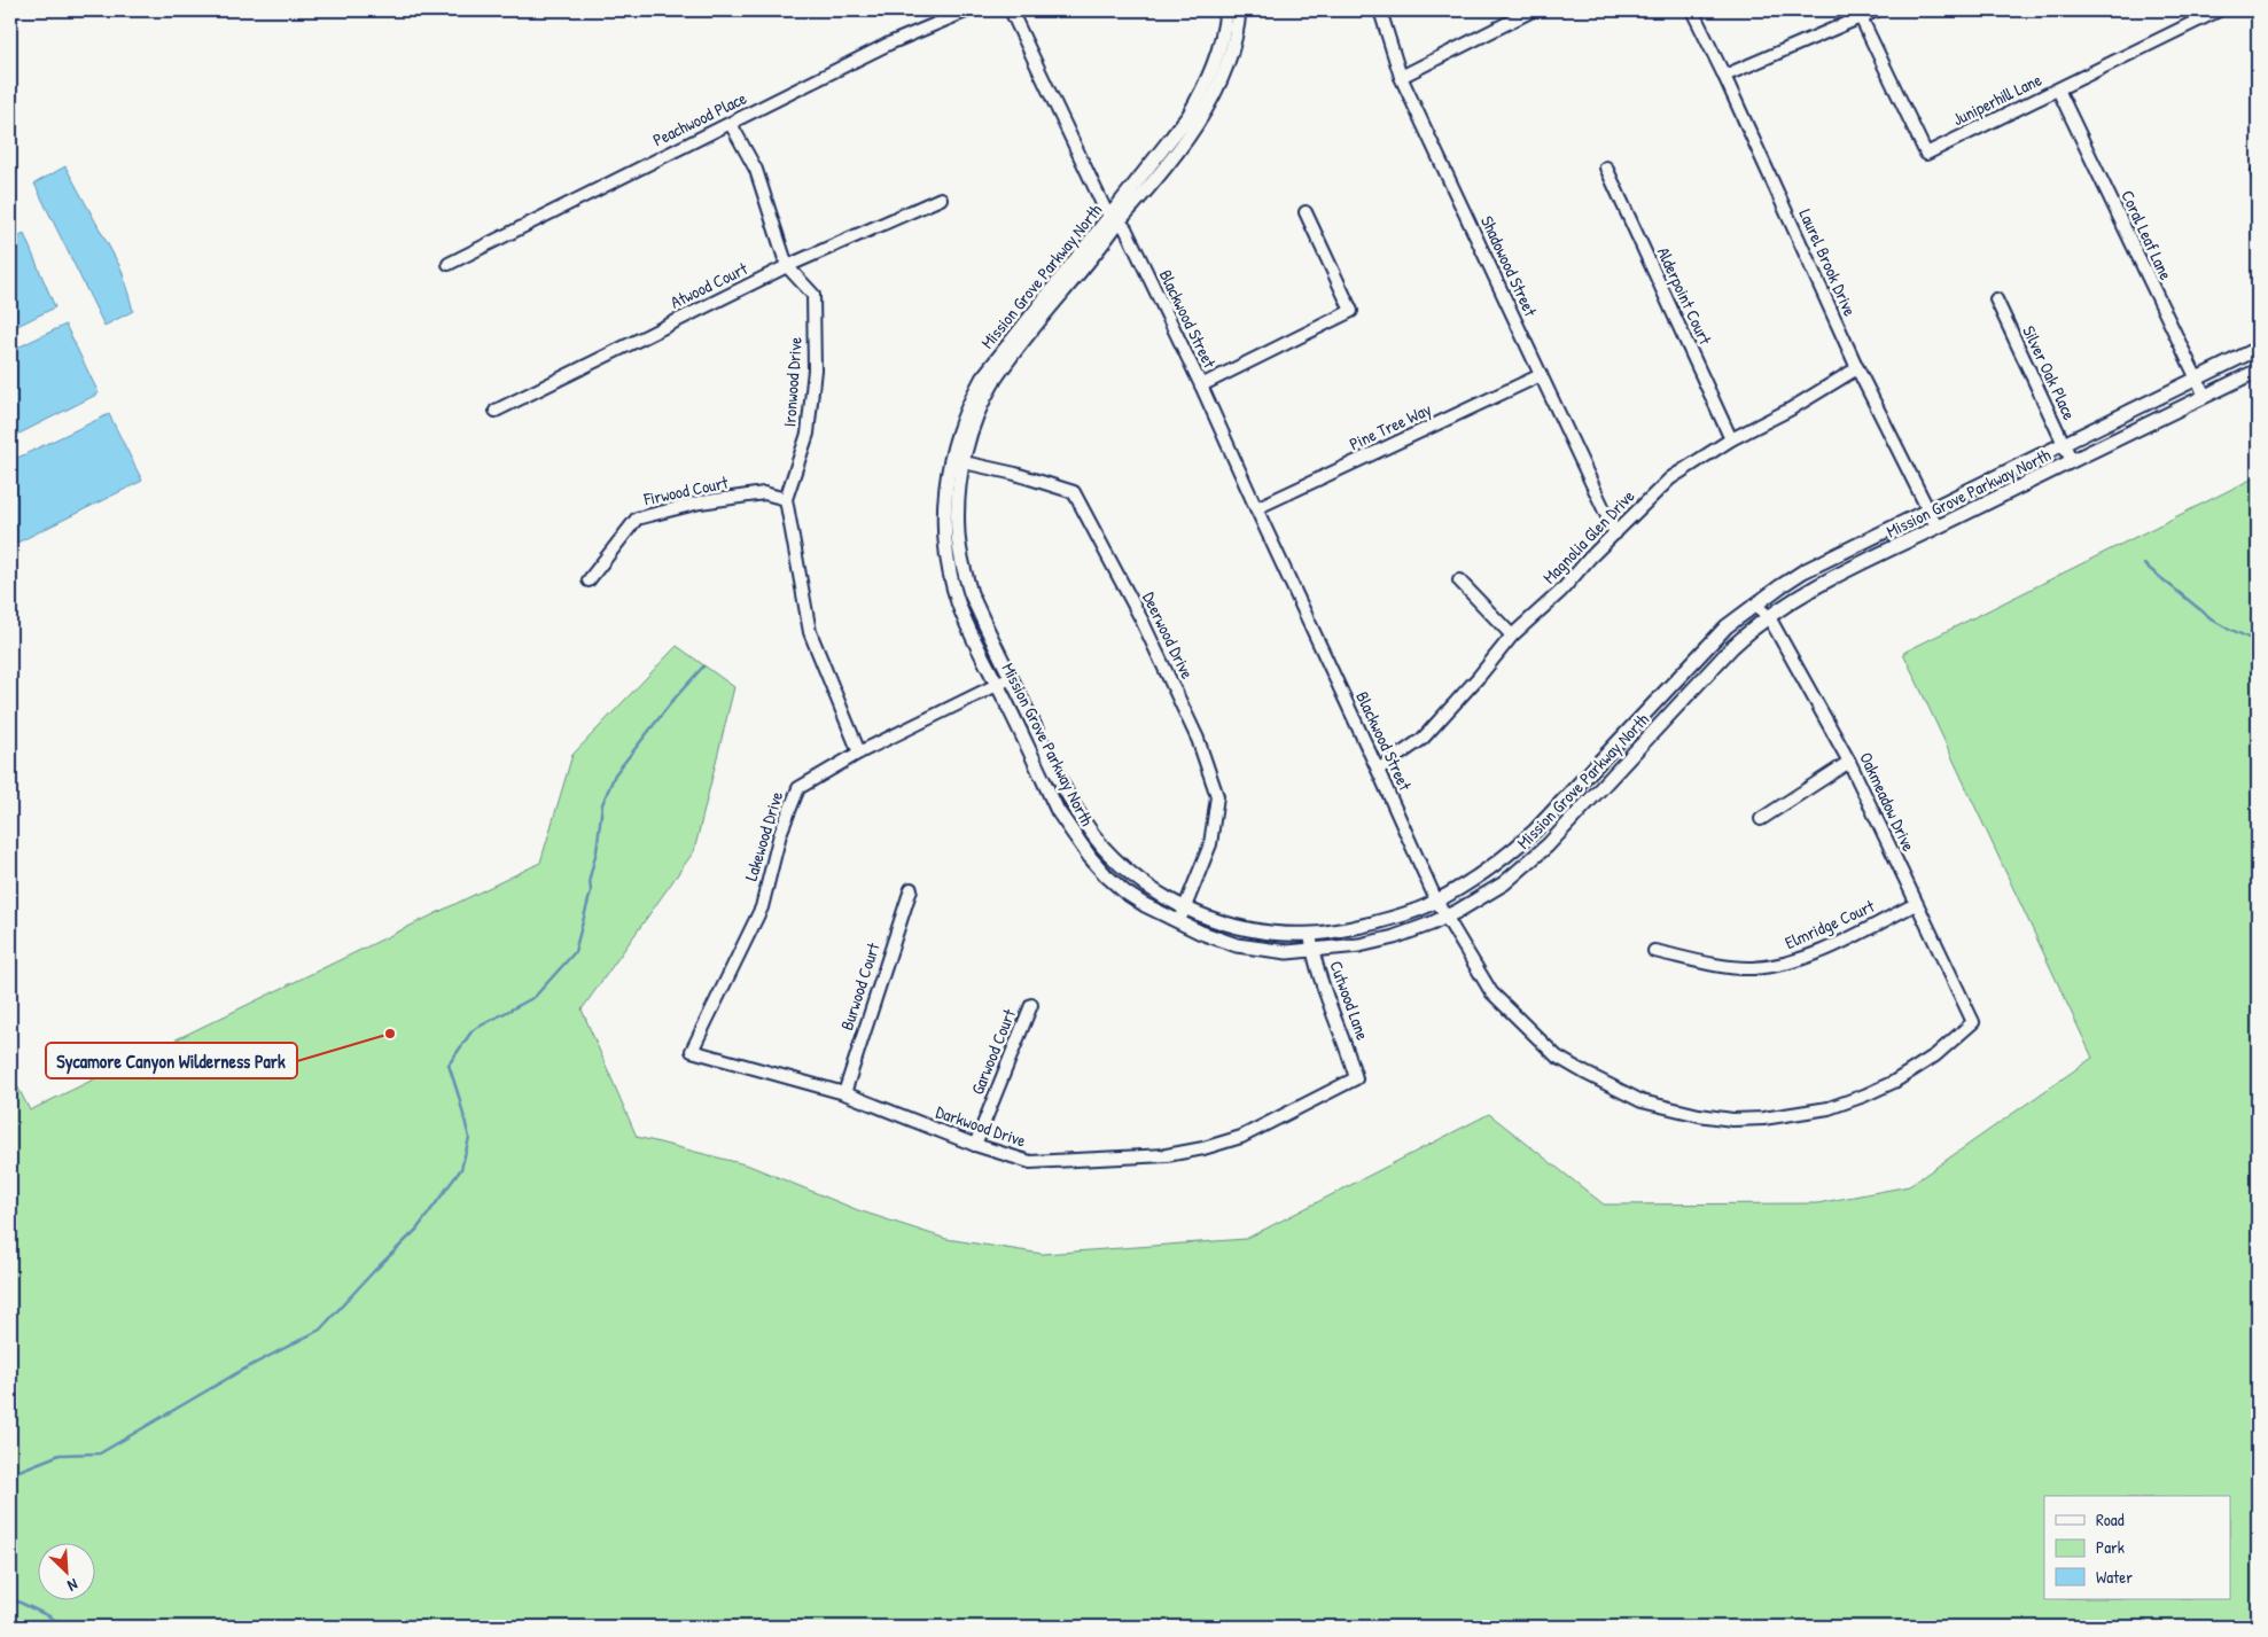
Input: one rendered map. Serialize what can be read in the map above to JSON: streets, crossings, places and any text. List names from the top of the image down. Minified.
{"streets":{"street":["Juniperhill Lane","Peachwood Place","Coral Leaf Lane","Laurel Brook Drive","Shadowood Street","Mission Grove Parkway North","Atwood Court","Alderpoint Court","Blackwood Street","Silver Oak Place","Ironwood Drive","Pine Tree Way","Firwood Court","Magnolia Glen Drive","Deerwood Drive","Oakmeadow Drive","Lakewood Drive","Elmridge Court","Burwood Court","Cutwood Lane","Garwood Court","Darkwood Drive"]},"crossings":[["Juniperhill Lane","Coral Leaf Lane"],["Peachwood Place","Ironwood Drive"],["Coral Leaf Lane","Mission Grove Parkway North"],["Laurel Brook Drive","Mission Grove Parkway North"],["Laurel Brook Drive","Magnolia Glen Drive"],["Shadowood Street","Pine Tree Way"],["Shadowood Street","Magnolia Glen Drive"],["Mission Grove Parkway North","Blackwood Street"],["Mission Grove Parkway North","Silver Oak Place"],["Mission Grove Parkway North","Deerwood Drive"],["Mission Grove Parkway North","Oakmeadow Drive"],["Mission Grove Parkway North","Lakewood Drive"],["Mission Grove Parkway North","Cutwood Lane"],["Atwood Court","Ironwood Drive"],["Alderpoint Court","Magnolia Glen Drive"],["Blackwood Street","Pine Tree Way"],["Blackwood Street","Magnolia Glen Drive"],["Blackwood Street","Oakmeadow Drive"],["Ironwood Drive","Firwood Court"],["Ironwood Drive","Lakewood Drive"],["Oakmeadow Drive","Elmridge Court"],["Lakewood Drive","Darkwood Drive"],["Burwood Court","Darkwood Drive"],["Cutwood Lane","Darkwood Drive"],["Garwood Court","Darkwood Drive"]],"places":["Sycamore Canyon Wilderness Park"],"legend":["Road","Park","Water"],"north":"bottom right"}
